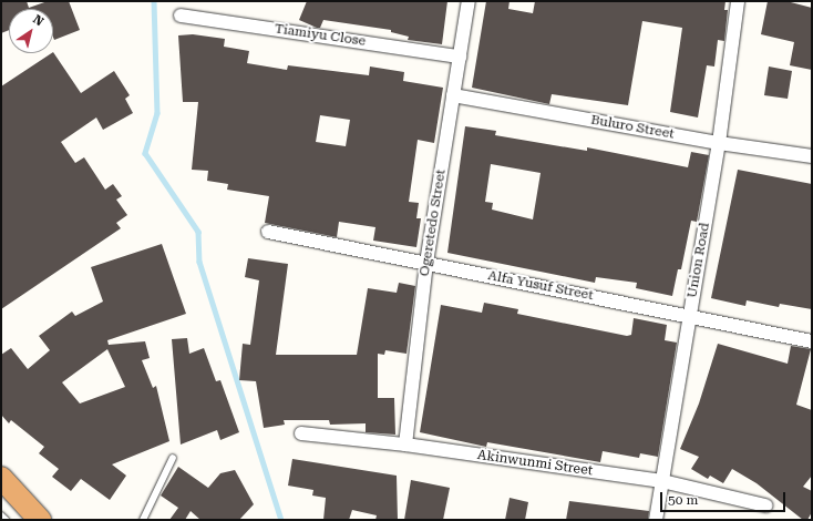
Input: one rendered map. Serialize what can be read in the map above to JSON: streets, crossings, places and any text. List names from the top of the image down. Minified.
{"streets":{"street":["Tiamiyu Close","Buluro Street","Ogeretedo Street","Union Road","Alfa Yusuf Street","Akinwunmi Street"]},"crossings":[["Tiamiyu Close","Ogeretedo Street"],["Buluro Street","Ogeretedo Street"],["Buluro Street","Union Road"],["Ogeretedo Street","Alfa Yusuf Street"],["Ogeretedo Street","Akinwunmi Street"],["Union Road","Alfa Yusuf Street"],["Union Road","Akinwunmi Street"]],"scale_bar":"50 m","north":"top right"}
